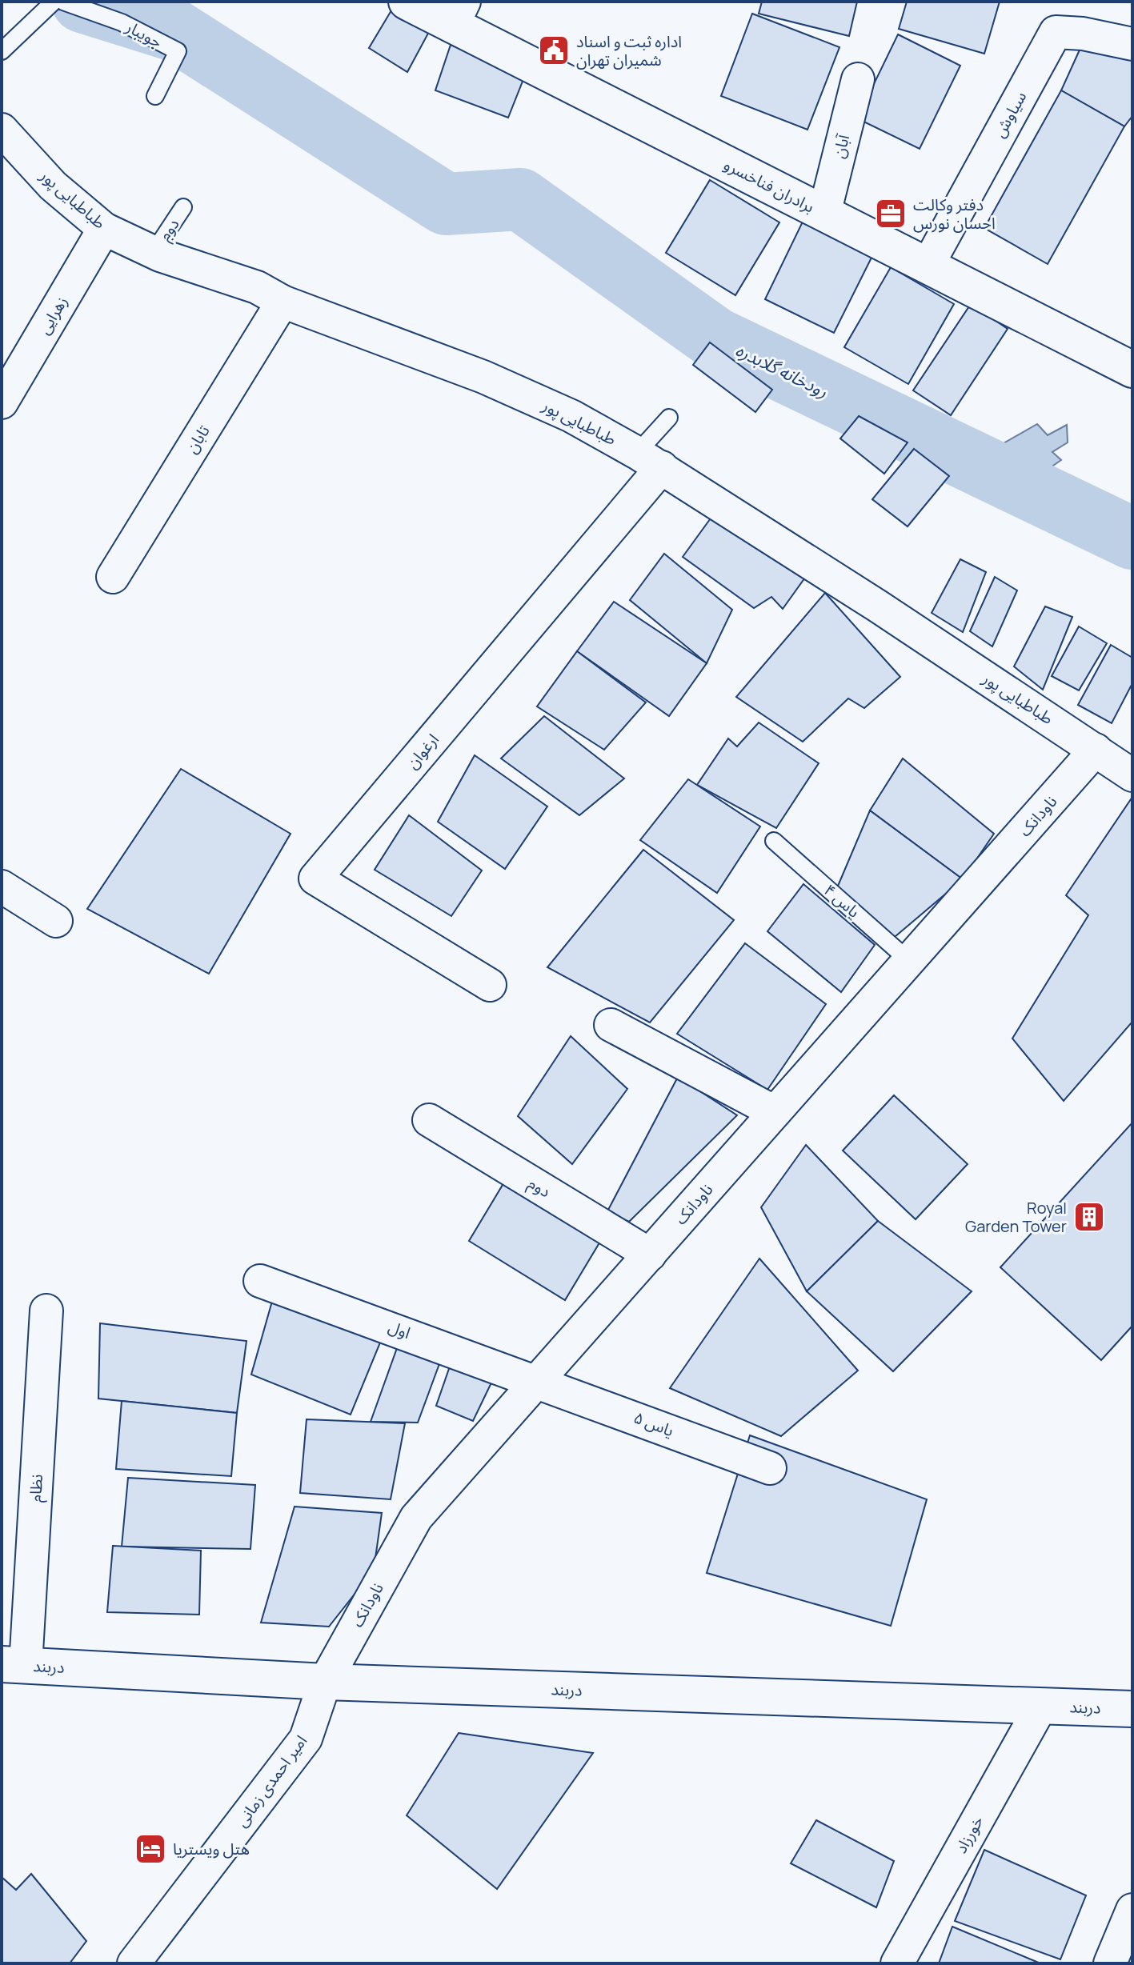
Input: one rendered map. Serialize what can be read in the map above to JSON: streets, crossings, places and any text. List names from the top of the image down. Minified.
{"streets":{"main road":["برادران فناخسرو","دربند"],"street":["سیاوش","آبان","طباطبایی پور","دوم","زهرایی","تابان","ارغوان","ناودانک","اول","یاس ۵","نظام","امیر احمدی زمانی","خورزاد"],"lane":["جویبار","یاس ۴"]},"crossings":[["سیاوش","برادران فناخسرو"],["آبان","برادران فناخسرو"],["طباطبایی پور","دوم"],["طباطبایی پور","زهرایی"],["طباطبایی پور","تابان"],["طباطبایی پور","ارغوان"],["طباطبایی پور","ناودانک"],["دوم","ناودانک"],["ناودانک","یاس ۴"],["ناودانک","اول"],["ناودانک","یاس ۵"],["ناودانک","دربند"],["ناودانک","امیر احمدی زمانی"],["اول","یاس ۵"],["نظام","دربند"],["دربند","امیر احمدی زمانی"],["دربند","خورزاد"]],"water":["رودخانه گلابدره"],"places":{"public building":["اداره ثبت و اسناد شمیران تهران"],"office":["دفتر وکالت احسان نورس"],"building":["Royal Garden Tower"],"hotel":["هتل ویستریا"]}}
